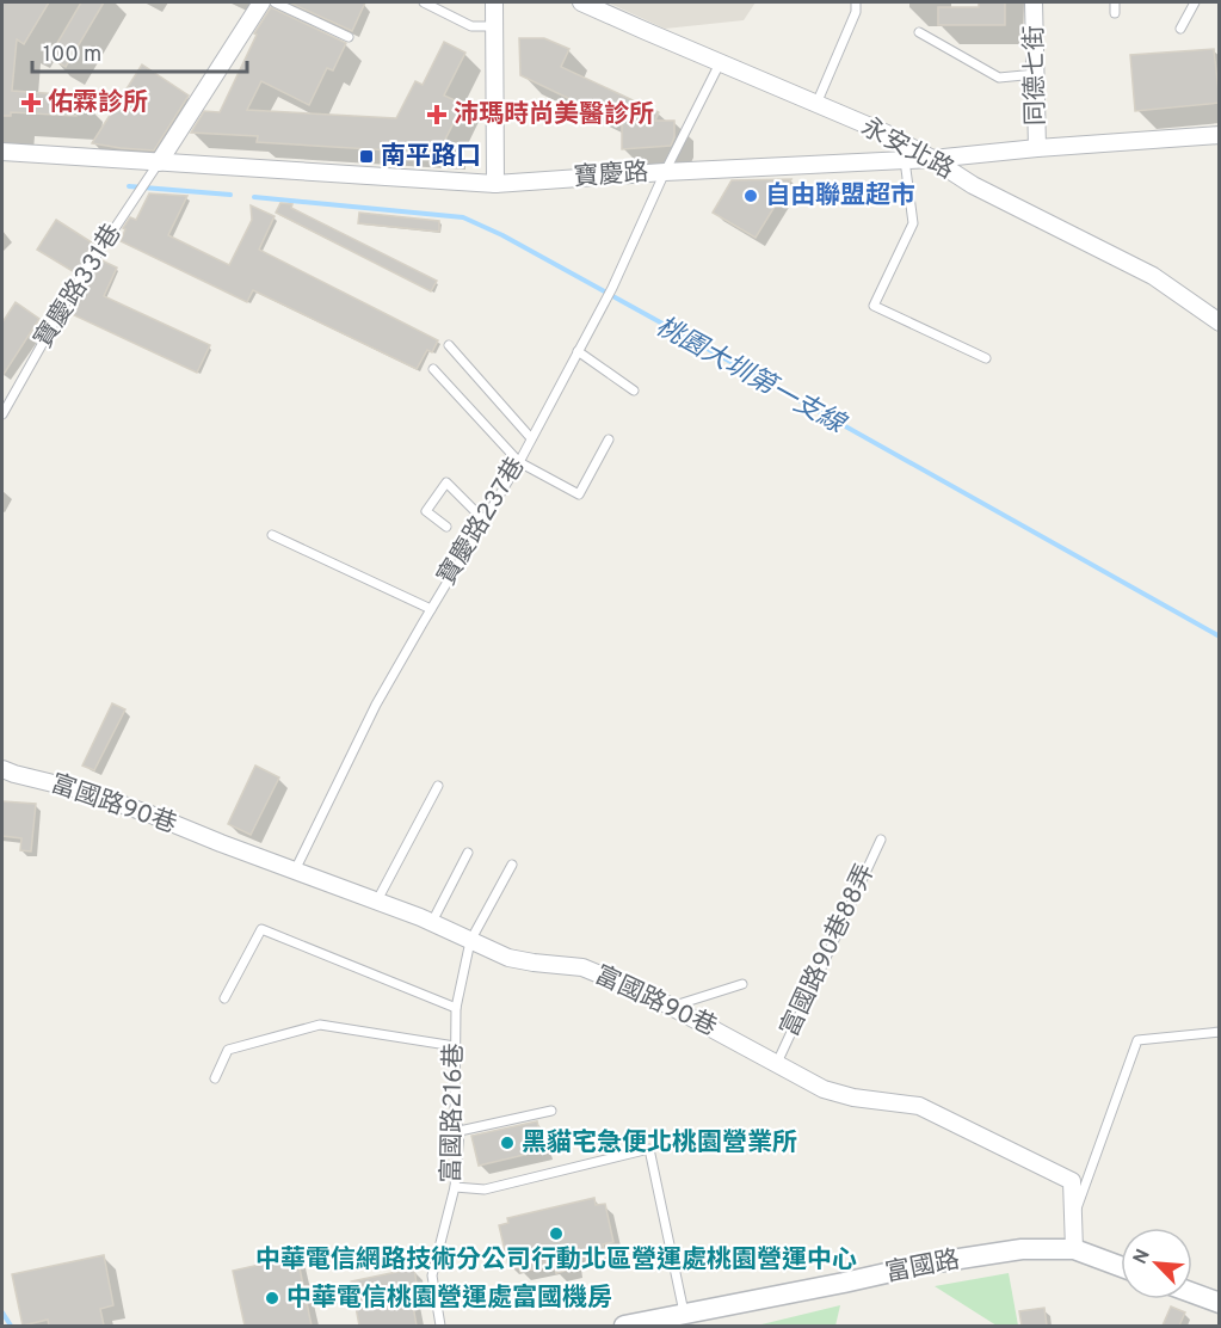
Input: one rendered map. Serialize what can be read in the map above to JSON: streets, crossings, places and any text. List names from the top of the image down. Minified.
{"streets":{"street":["同德七街","永安北路","寶慶路","富國路90巷","富國路"],"lane":["寶慶路331巷","寶慶路237巷","富國路90巷88弄","富國路216巷"]},"crossings":[["同德七街","寶慶路"],["永安北路","寶慶路"],["永安北路","寶慶路237巷"],["寶慶路","寶慶路331巷"],["寶慶路","寶慶路237巷"],["寶慶路237巷","富國路90巷"],["富國路90巷","富國路90巷88弄"],["富國路90巷","富國路216巷"],["富國路90巷","富國路"]],"water":["桃園大圳第一支線"],"places":{"health":["佑霖診所","沛瑪時尚美醫診所"],"transit":["南平路口"],"other":["自由聯盟超市","黑貓宅急便北桃園營業所","中華電信網路技術分公司行動北區營運處桃園營運中心","中華電信桃園營運處富國機房"]},"scale_bar":"100 m","north":"top left"}
